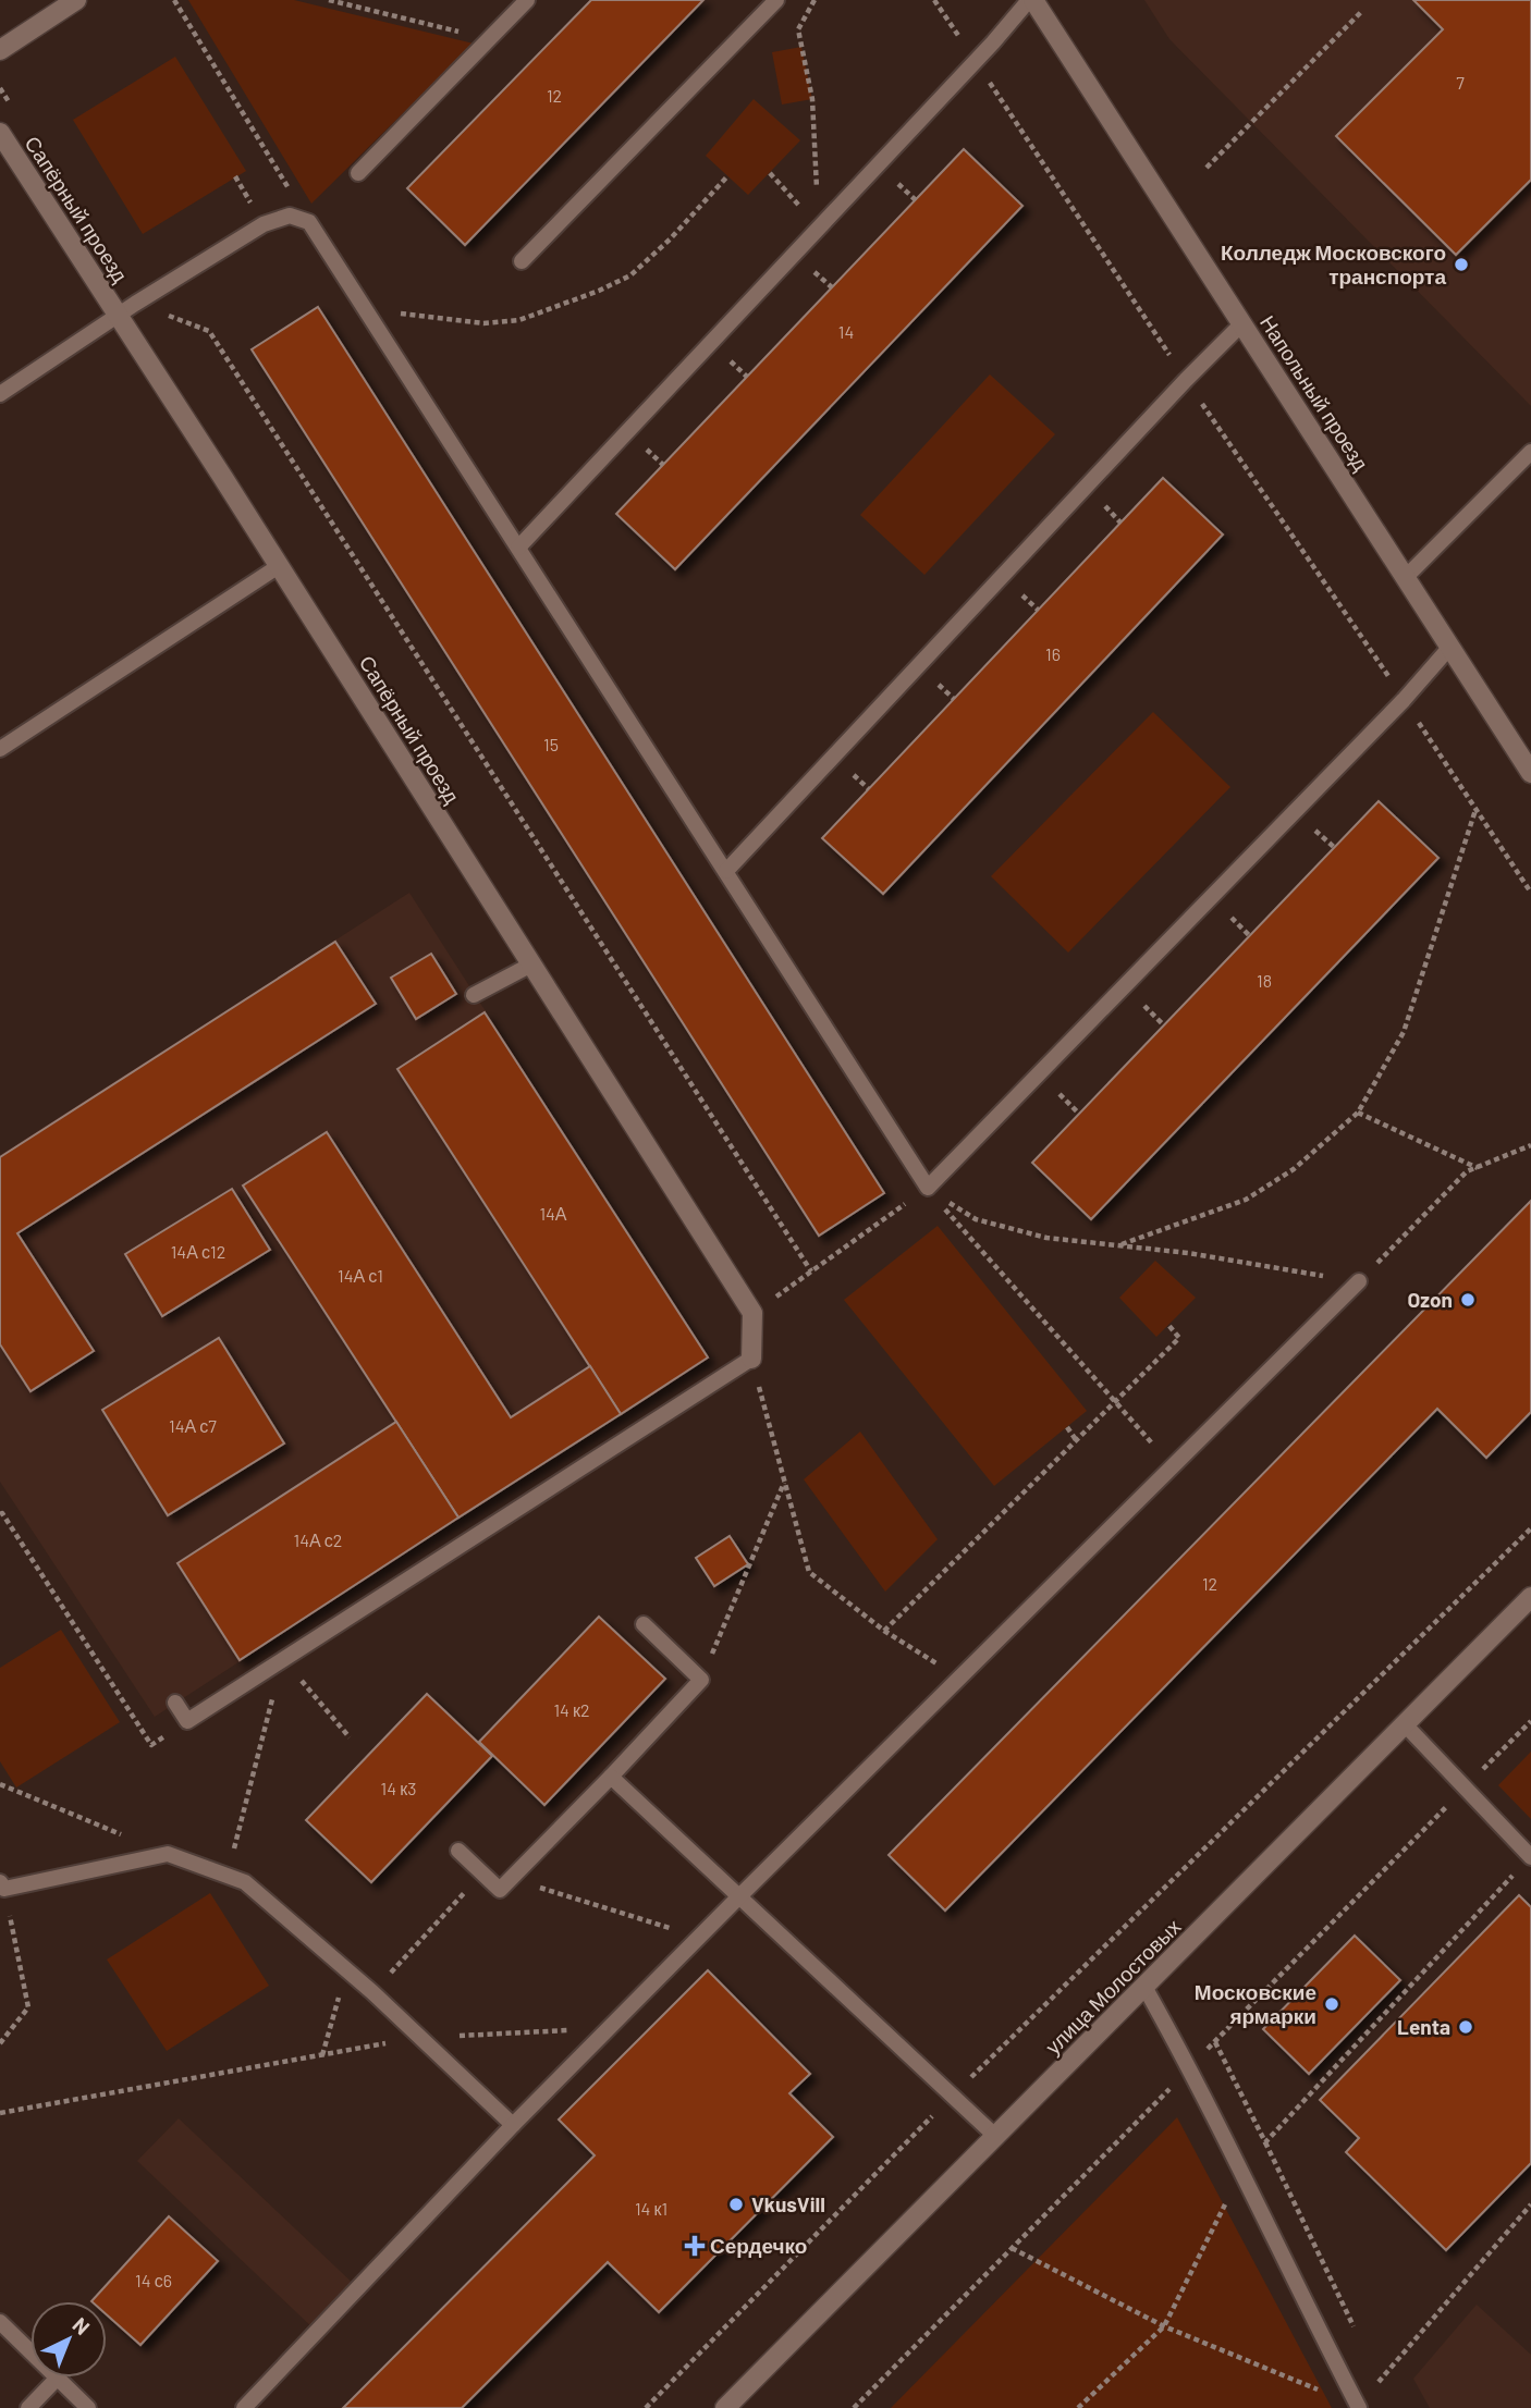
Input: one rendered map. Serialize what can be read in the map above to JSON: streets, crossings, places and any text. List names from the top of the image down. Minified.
{"streets":{"street":["Сапёрный проезд","Напольный проезд","улица Молостовых"]},"places":{"other":["Колледж Московского транспорта","Ozon","Московские ярмарки","Lenta","VkusVill"],"health":["Сердечко"]},"house_numbers":["7","12","14","16","15","18","14А","14А с12","14А с1","14А с7","14А с2","12","14 к2","14 к3","14 к1","14 с6"],"north":"top right"}
